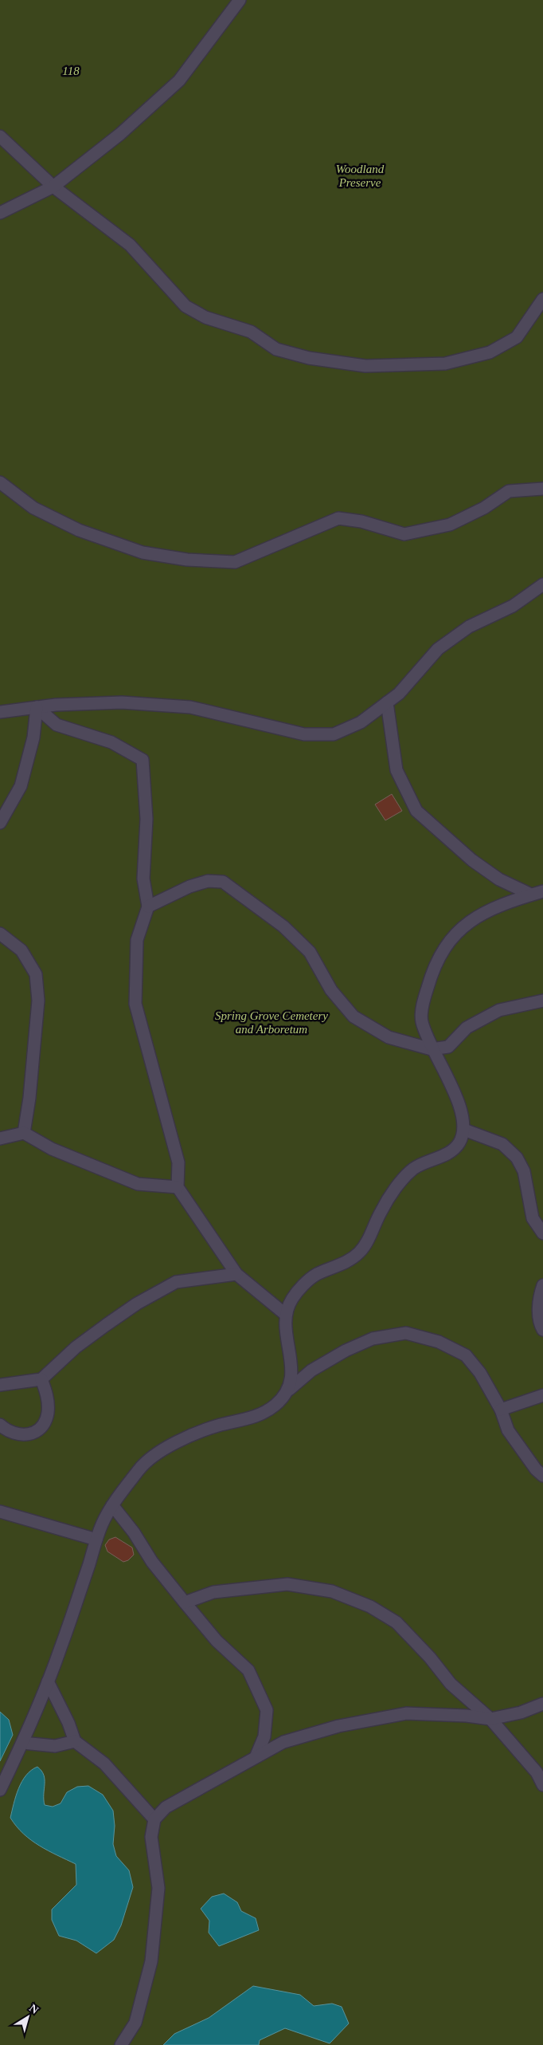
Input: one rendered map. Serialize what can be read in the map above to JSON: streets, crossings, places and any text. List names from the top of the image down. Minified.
{"parks":["118","Woodland Preserve","Spring Grove Cemetery and Arboretum"],"north":"top right"}
